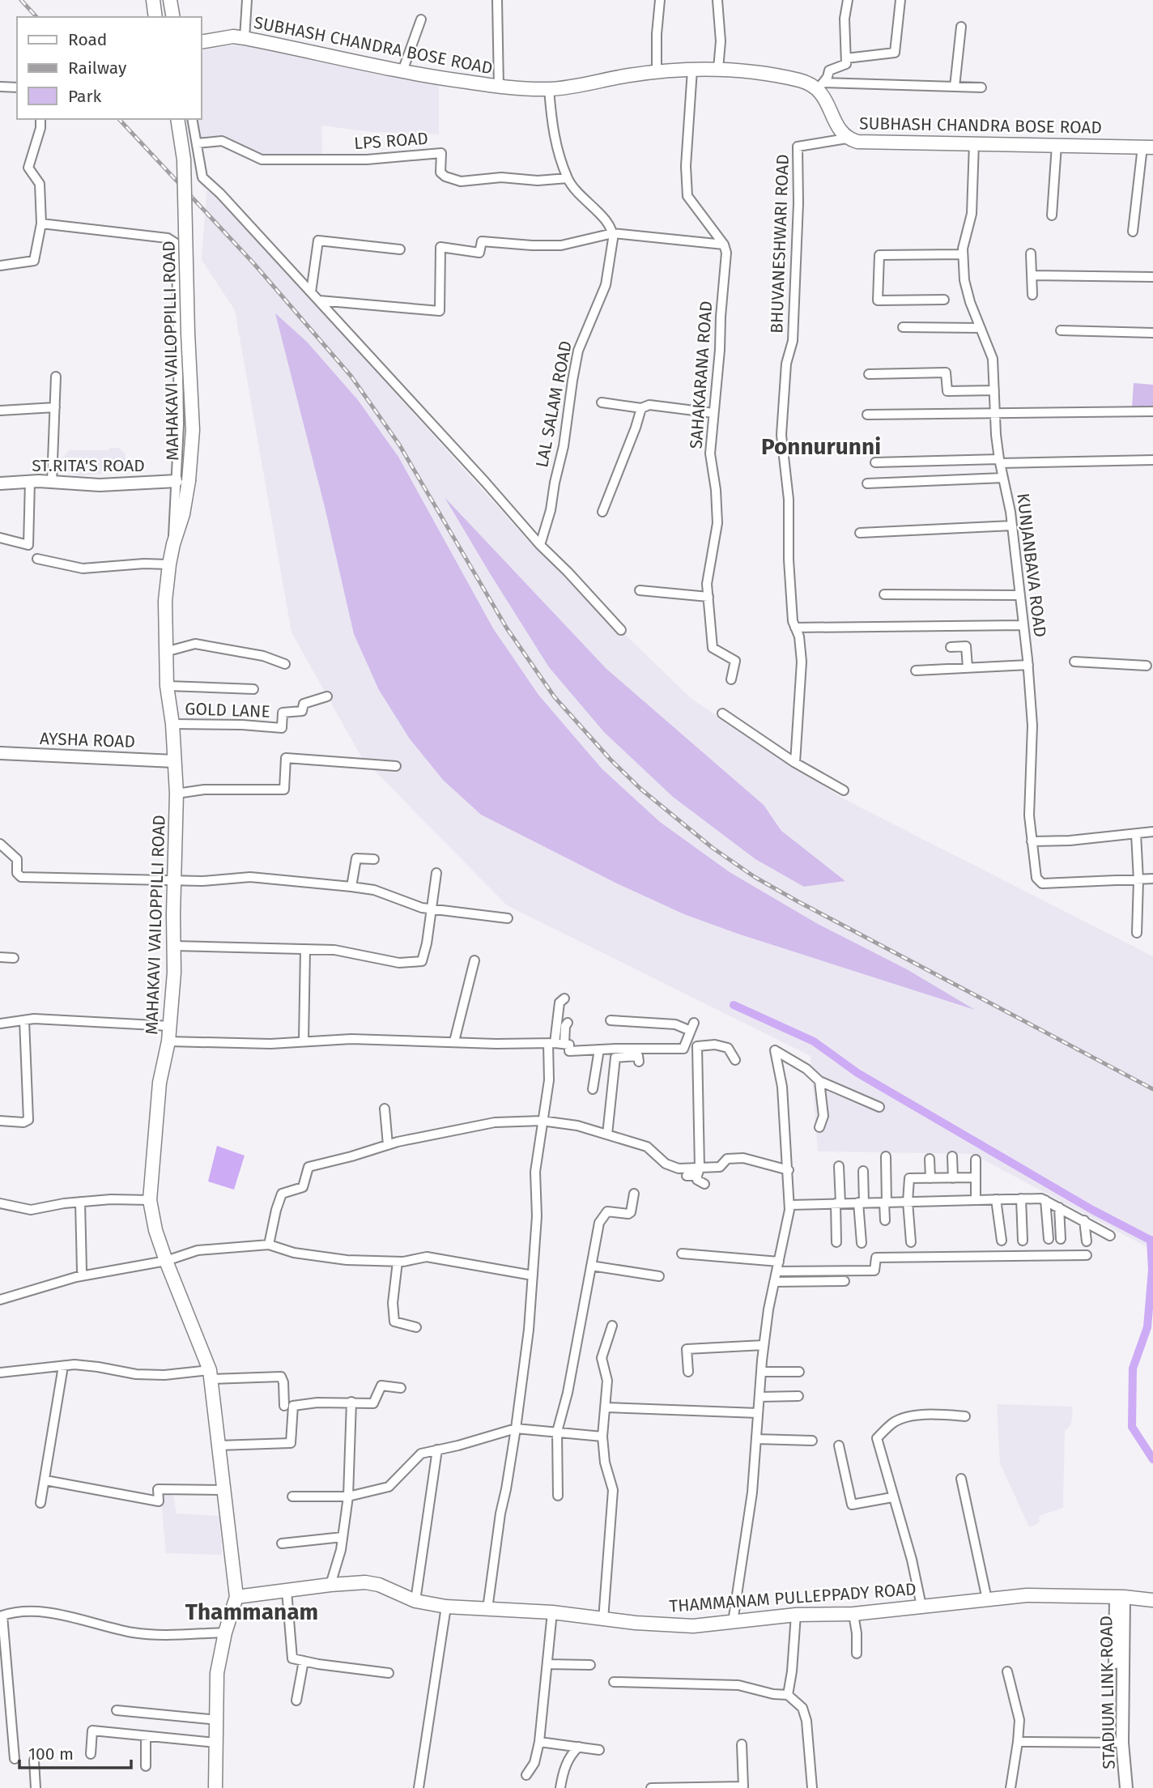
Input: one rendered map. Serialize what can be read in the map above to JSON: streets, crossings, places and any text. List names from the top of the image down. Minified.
{"streets":{"main road":["SUBHASH CHANDRA BOSE ROAD","MAHAKAVI VAILOPPILLI ROAD","THAMMANAM PULLEPPADY ROAD"],"street":["LPS ROAD","BHUVANESHWARI ROAD","SAHAKARANA ROAD","LAL SALAM ROAD","ST.RITA'S ROAD","KUNJANBAVA ROAD","GOLD LANE","AYSHA ROAD","STADIUM LINK ROAD"]},"crossings":[["SUBHASH CHANDRA BOSE ROAD","BHUVANESHWARI ROAD"],["SUBHASH CHANDRA BOSE ROAD","KUNJANBAVA ROAD"],["MAHAKAVI VAILOPPILLI ROAD","GOLD LANE"],["MAHAKAVI VAILOPPILLI ROAD","AYSHA ROAD"],["MAHAKAVI VAILOPPILLI ROAD","THAMMANAM PULLEPPADY ROAD"],["THAMMANAM PULLEPPADY ROAD","STADIUM LINK ROAD"]],"districts":["Ponnurunni","Thammanam"],"legend":["Road","Railway","Park"],"scale_bar":"100 m"}
